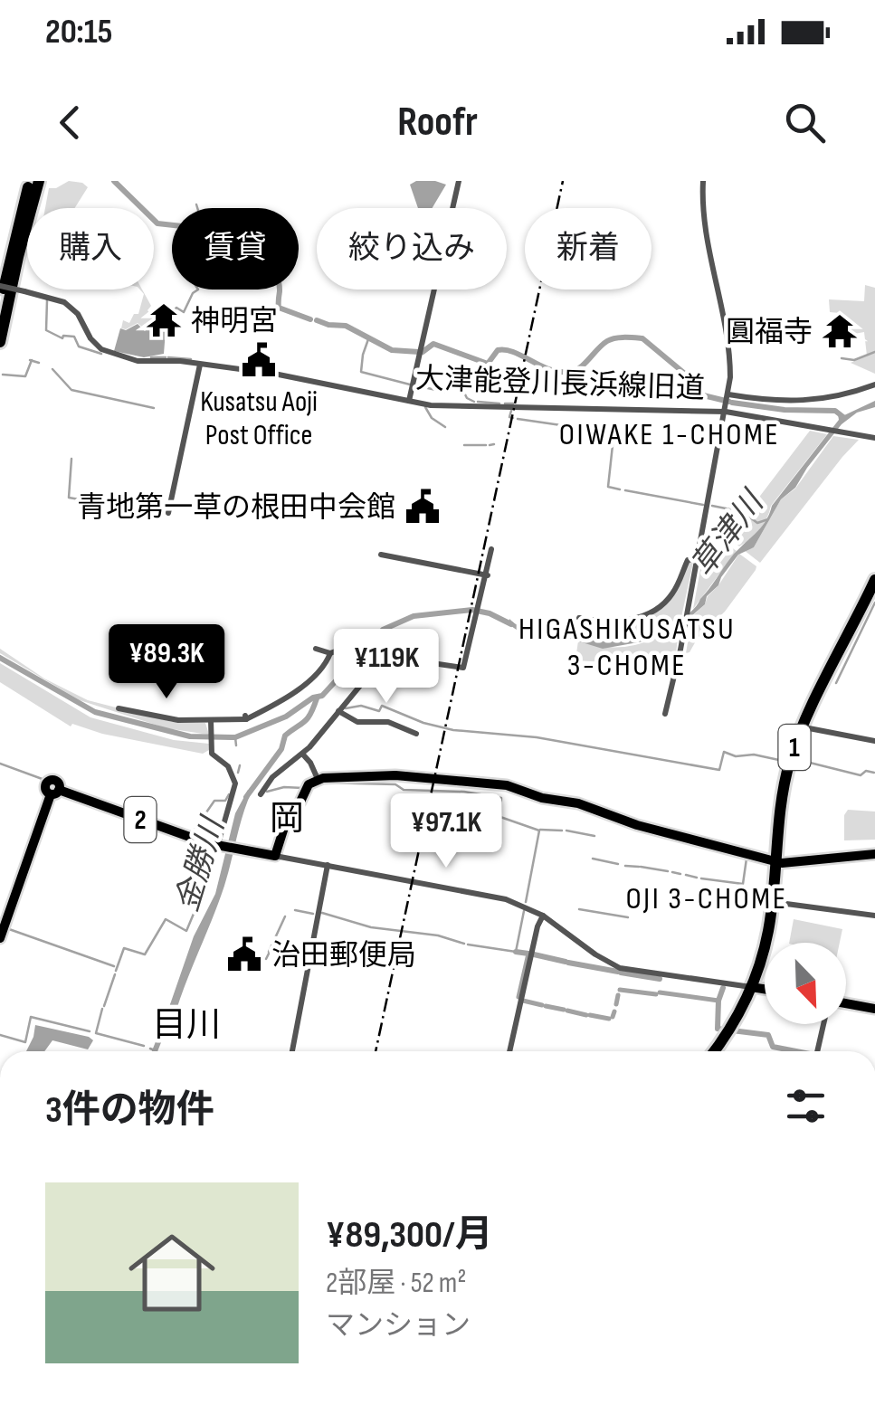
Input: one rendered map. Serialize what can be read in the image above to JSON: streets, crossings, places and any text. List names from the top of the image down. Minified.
{"streets":{"highway":["1"],"main road":["2"],"street":["大津能登川長浜線旧道"]},"districts":["OIWAKE 1-CHOME","HIGASHIKUSATSU 3-CHOME","岡","OJI 3-CHOME","目川"],"water":["草津川","金勝川"],"places":{"temple":["神明宮","圓福寺"],"public building":["Kusatsu Aoji Post Office","青地第一草の根田中会館","治田郵便局"]},"north":"bottom right","page":{"status":"20:15","header":"Roofr","chip":["購入","賃貸","絞り込み","新着"],"price":["¥89.3K","¥119K","¥97.1K"],"heading":"3件の物件","list":[{"name":"¥89,300/月","note":"2部屋 · 52 m² · マンション"}]}}
